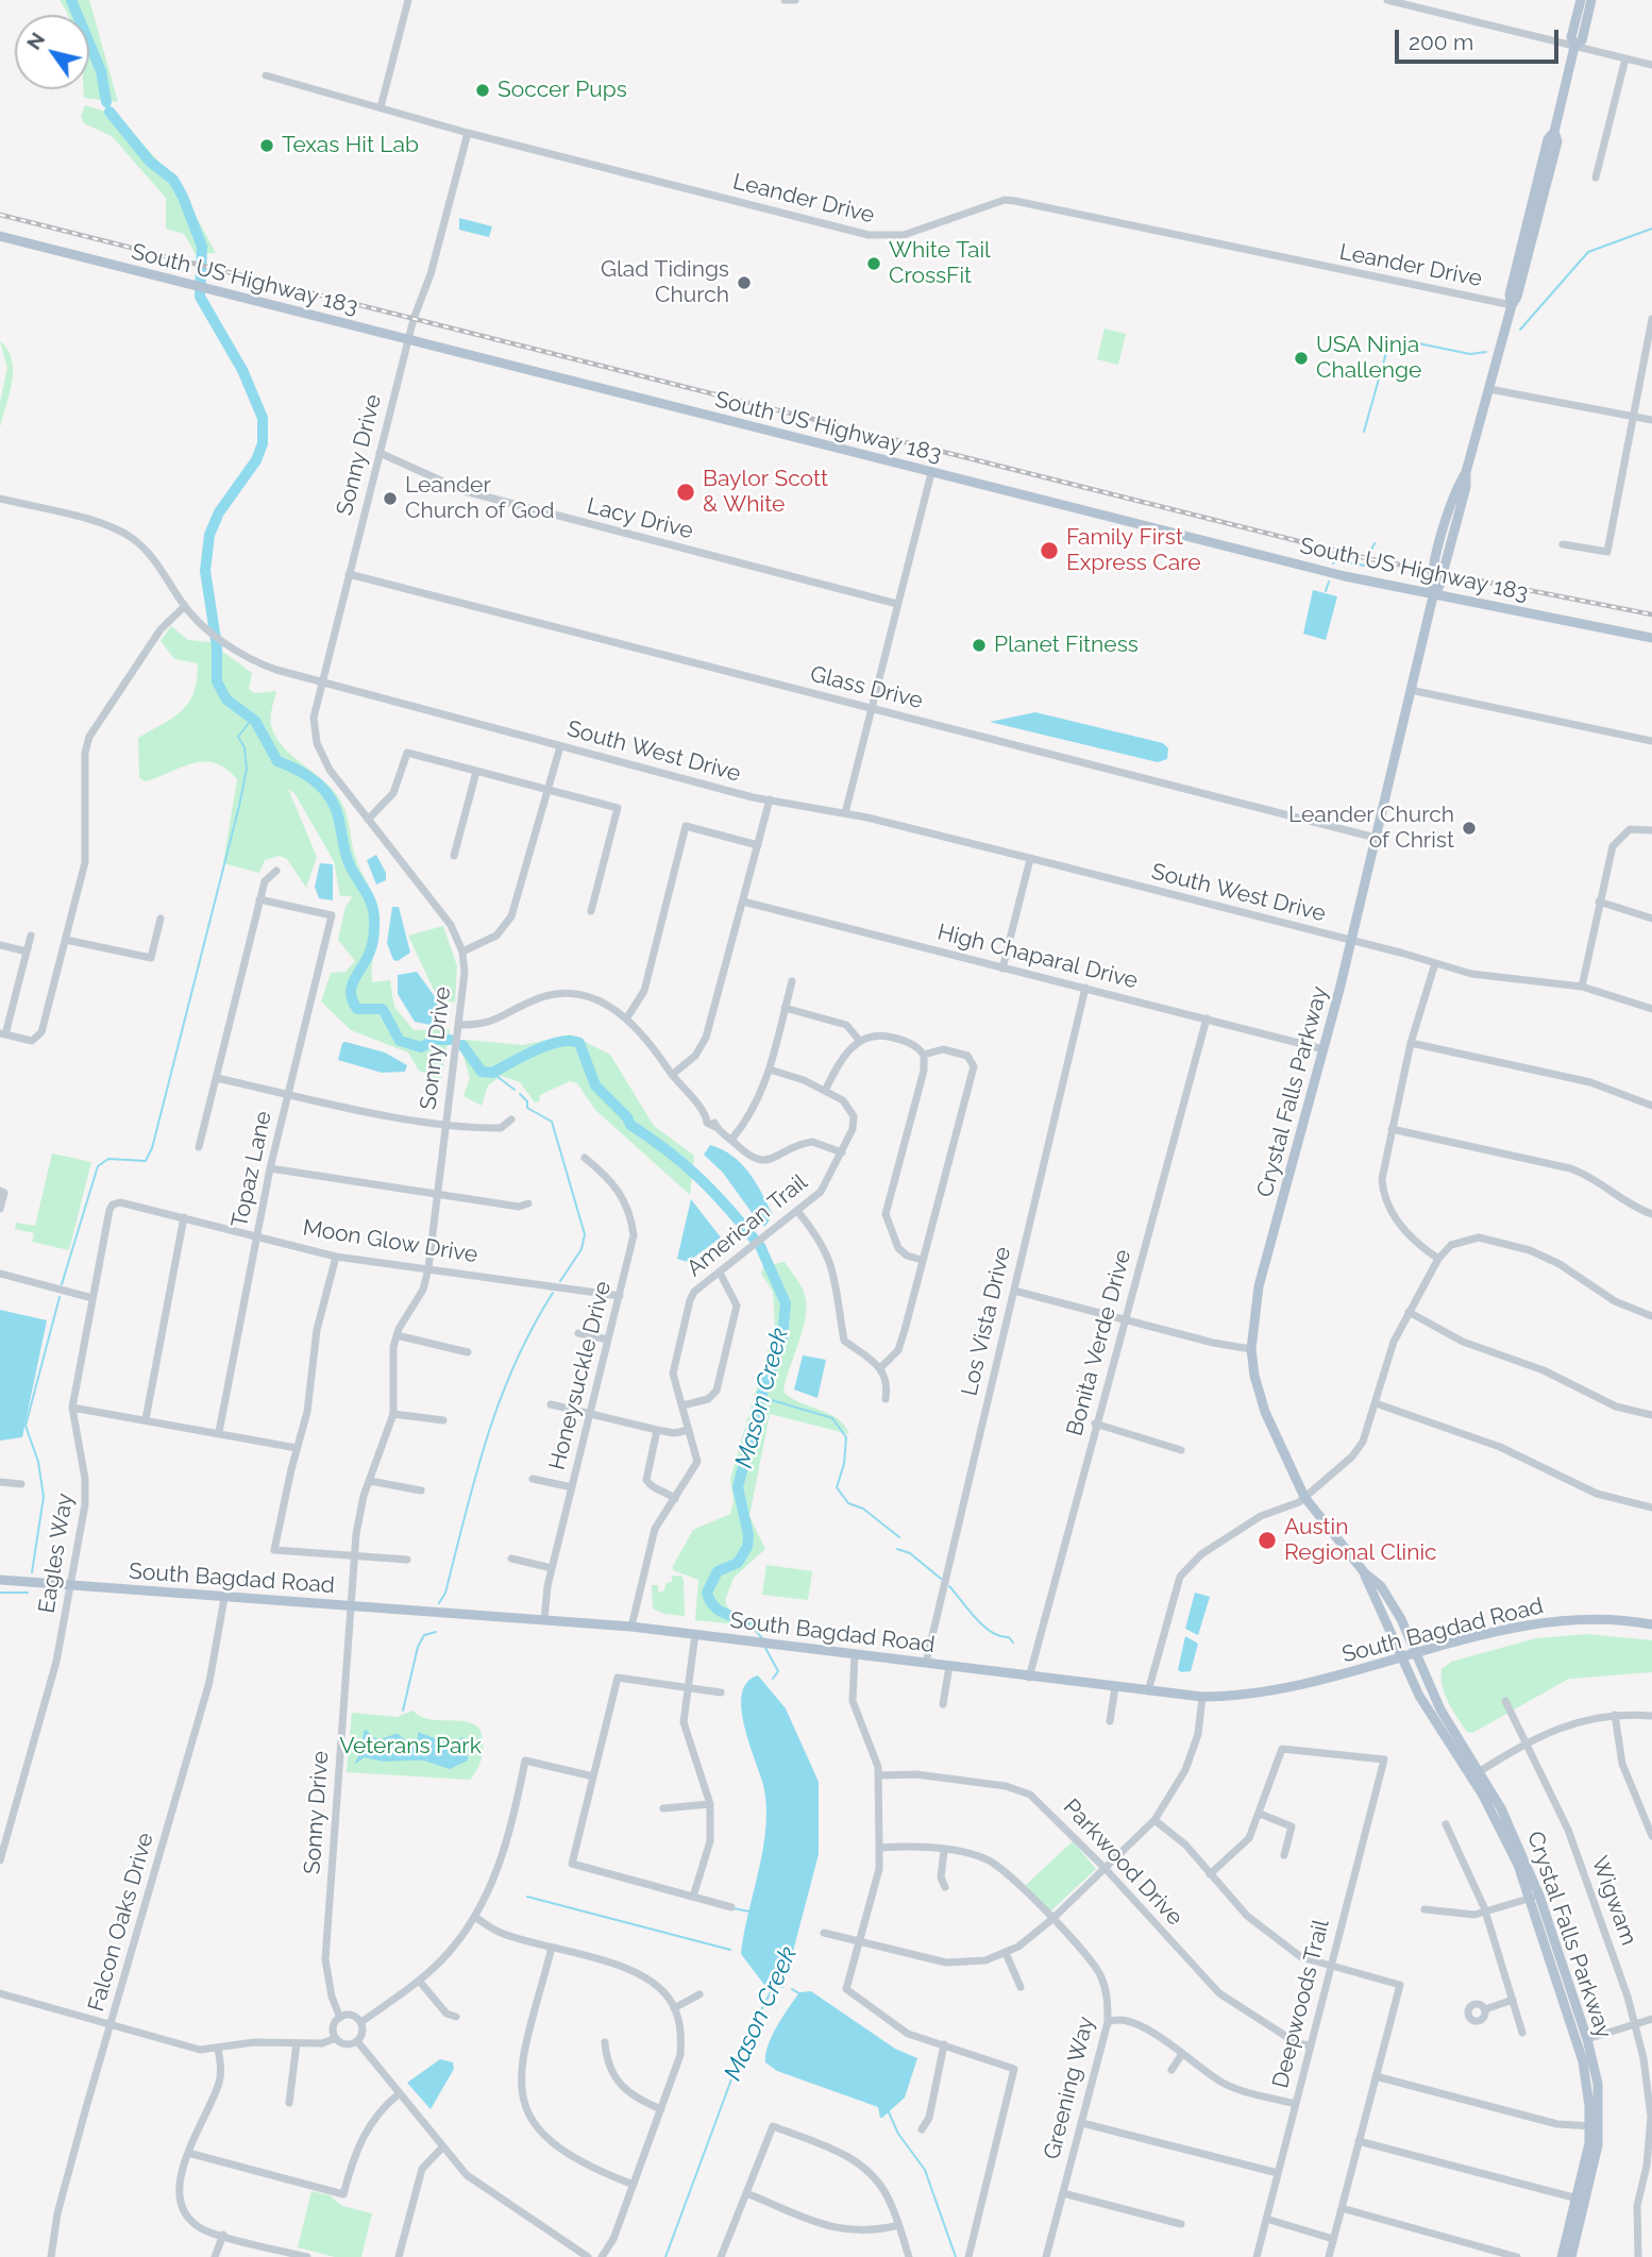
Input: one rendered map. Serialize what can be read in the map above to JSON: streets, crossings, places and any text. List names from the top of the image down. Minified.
{"streets":{"main road":["South US Highway 183","Crystal Falls Parkway","South Bagdad Road"],"street":["Leander Drive","Sonny Drive","Lacy Drive","Glass Drive","South West Drive","High Chaparal Drive","Topaz Lane","American Trail","Moon Glow Drive","Los Vista Drive","Bonita Verde Drive","Honeysuckle Drive","Eagles Way","Parkwood Drive","Wigwam","Falcon Oaks Drive","Deepwoods Trail","Greening Way"]},"crossings":[["Leander Drive","Sonny Drive"],["Leander Drive","Crystal Falls Parkway"],["South US Highway 183","Sonny Drive"],["South US Highway 183","Crystal Falls Parkway"],["Sonny Drive","Lacy Drive"],["Sonny Drive","Glass Drive"],["Sonny Drive","South West Drive"],["Sonny Drive","Moon Glow Drive"],["Sonny Drive","South Bagdad Road"],["Glass Drive","Crystal Falls Parkway"],["South West Drive","Crystal Falls Parkway"],["High Chaparal Drive","Crystal Falls Parkway"],["High Chaparal Drive","Los Vista Drive"],["High Chaparal Drive","Bonita Verde Drive"],["Crystal Falls Parkway","South Bagdad Road"],["Topaz Lane","Moon Glow Drive"],["American Trail","South Bagdad Road"],["Moon Glow Drive","Honeysuckle Drive"],["Moon Glow Drive","Eagles Way"],["Los Vista Drive","South Bagdad Road"],["Bonita Verde Drive","South Bagdad Road"],["Honeysuckle Drive","South Bagdad Road"],["Eagles Way","South Bagdad Road"],["South Bagdad Road","Falcon Oaks Drive"],["Parkwood Drive","Deepwoods Trail"]],"water":["Mason Creek"],"parks":["Veterans Park"],"places":["Soccer Pups","Texas Hit Lab","White Tail CrossFit","Glad Tidings Church","USA Ninja Challenge","Baylor Scott & White","Leander Church of God","Family First Express Care","Planet Fitness","Leander Church of Christ","Austin Regional Clinic"],"scale_bar":"200 m","north":"top left"}
